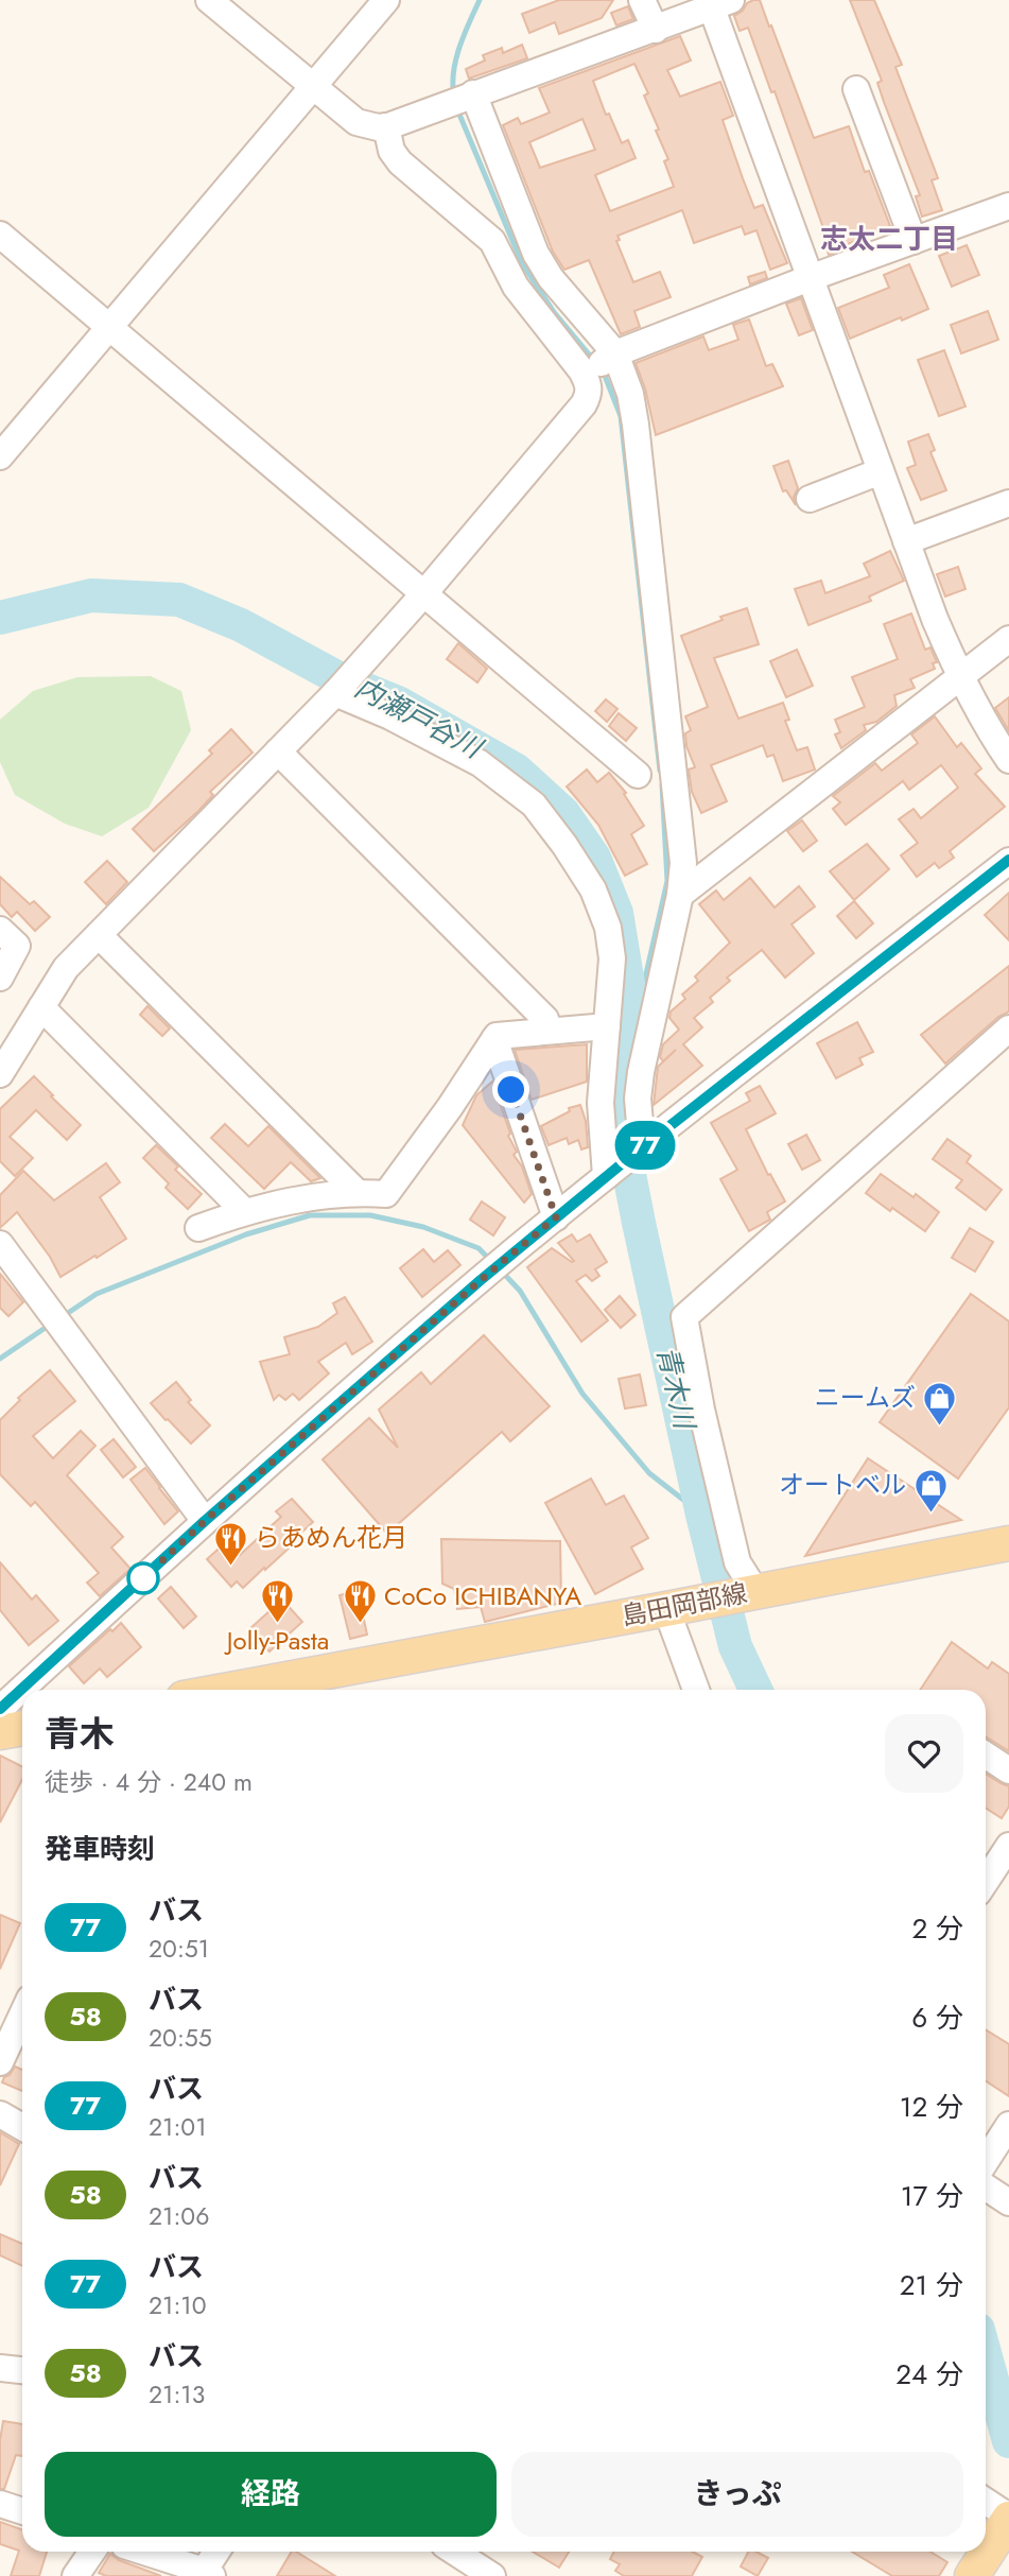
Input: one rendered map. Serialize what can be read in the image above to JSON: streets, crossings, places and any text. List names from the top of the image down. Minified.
{"streets":{"main road":["島田岡部線"]},"districts":["志太二丁目"],"water":["内瀬戸谷川","青木川"],"places":{"shop":["ニームズ","オートベル"],"restaurant":["らあめん花月","Jolly-Pasta","CoCo ICHIBANYA"]},"lines":["bus line 77"],"page":{"on_map":"77","heading":[["青木","徒歩 · 4 分 · 240 m"],"発車時刻"],"list":[{"mark":"77","name":"バス","note":"20:51","value":"2 分"},{"mark":"58","name":"バス","note":"20:55","value":"6 分"},{"mark":"77","name":"バス","note":"21:01","value":"12 分"},{"mark":"58","name":"バス","note":"21:06","value":"17 分"},{"mark":"77","name":"バス","note":"21:10","value":"21 分"},{"mark":"58","name":"バス","note":"21:13","value":"24 分"}],"buttons":["経路","きっぷ"]}}
